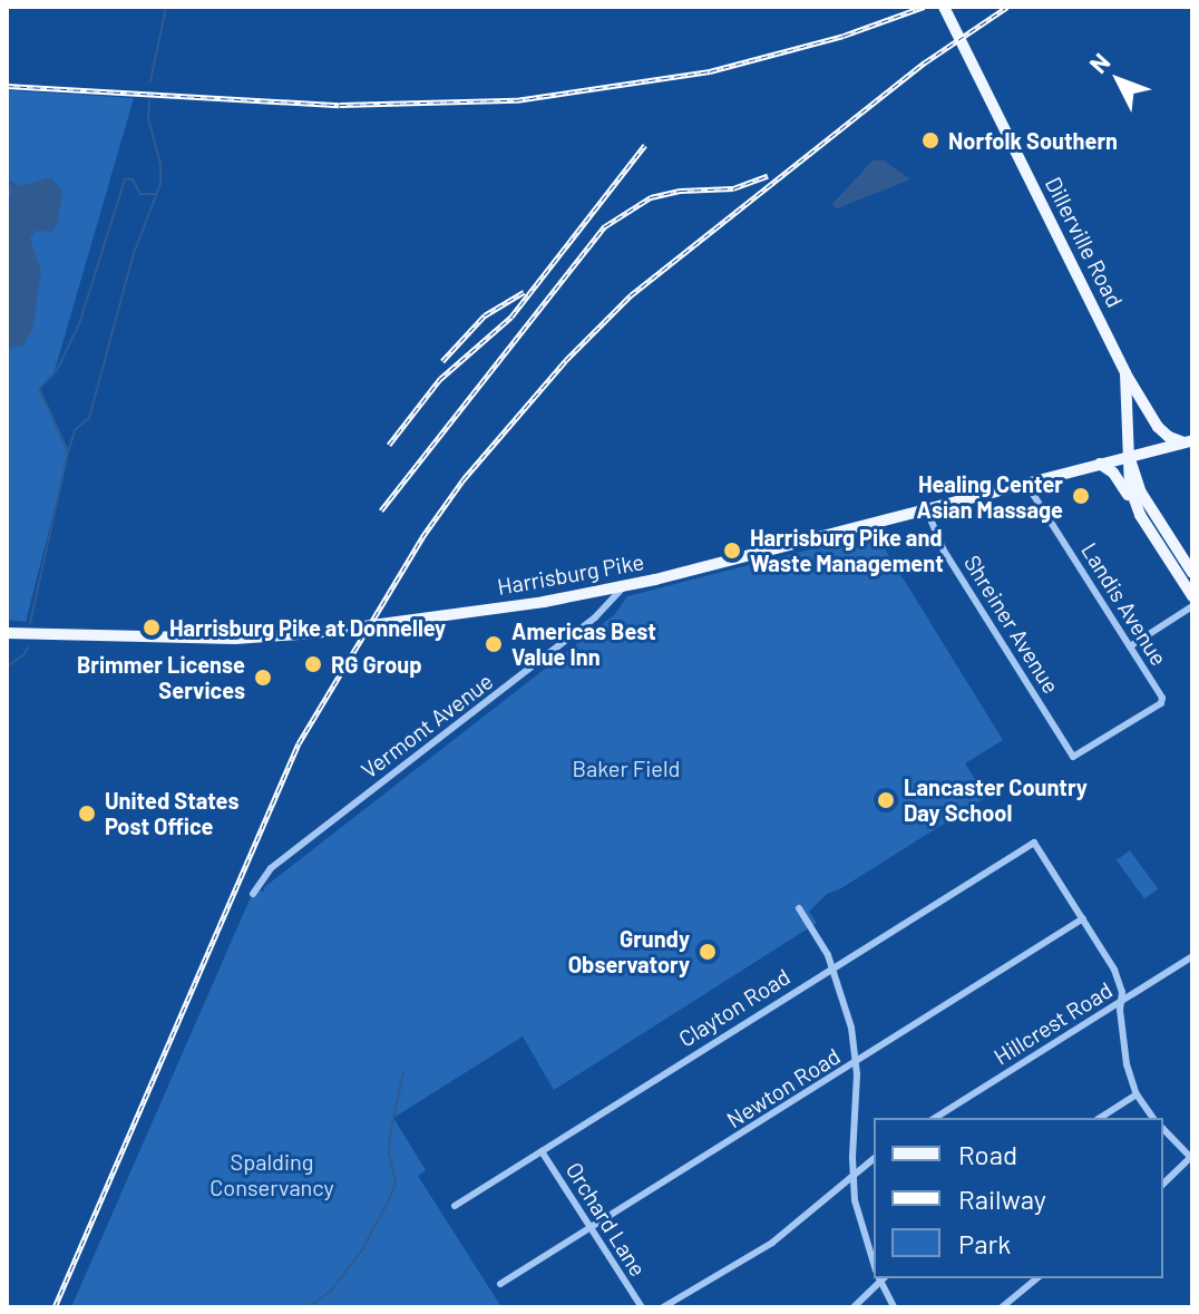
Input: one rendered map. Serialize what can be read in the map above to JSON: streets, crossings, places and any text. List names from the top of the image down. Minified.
{"streets":{"main road":["Dillerville Road","Harrisburg Pike"],"street":["Landis Avenue","Shreiner Avenue","Vermont Avenue","Clayton Road","Hillcrest Road","Newton Road","Orchard Lane"]},"crossings":[["Dillerville Road","Harrisburg Pike"],["Harrisburg Pike","Landis Avenue"],["Harrisburg Pike","Shreiner Avenue"],["Harrisburg Pike","Vermont Avenue"],["Landis Avenue","Shreiner Avenue"],["Clayton Road","Newton Road"],["Clayton Road","Orchard Lane"],["Newton Road","Orchard Lane"]],"parks":["Baker Field","Spalding Conservancy"],"places":["Norfolk Southern","Healing Center Asian Massage","Harrisburg Pike and Waste Management","Harrisburg Pike at Donnelley","Americas Best Value Inn","RG Group","Brimmer License Services","Lancaster Country Day School","United States Post Office","Grundy Observatory"],"legend":["Road","Railway","Park"],"north":"top left"}
